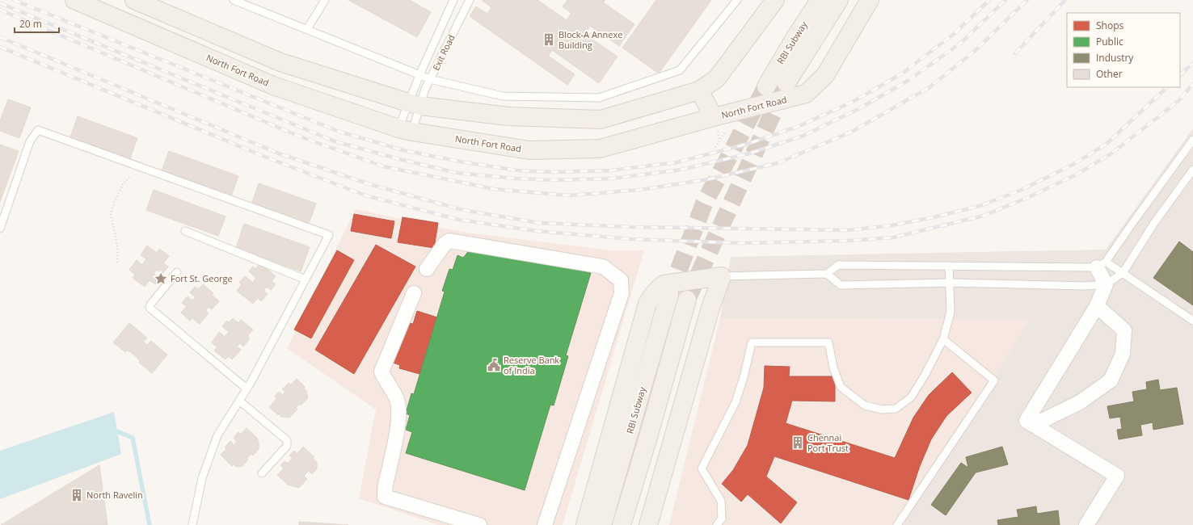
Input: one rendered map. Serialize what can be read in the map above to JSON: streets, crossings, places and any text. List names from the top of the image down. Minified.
{"streets":{"main road":["RBI Subway","North Fort Road"],"lane":["Exit Road"]},"places":{"building":["Block-A Annexe Building","Chennai Port Trust","North Ravelin"],"place":["Fort St. George"],"public building":["Reserve Bank of India"]},"legend":["Shops","Public","Industry","Other"],"scale_bar":"20 m"}
